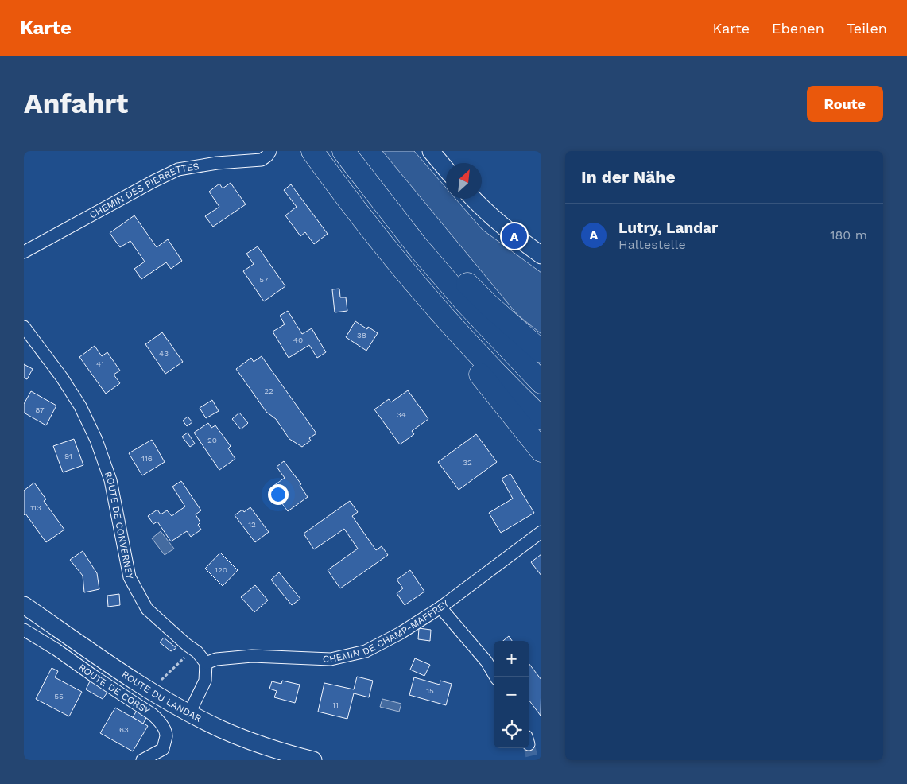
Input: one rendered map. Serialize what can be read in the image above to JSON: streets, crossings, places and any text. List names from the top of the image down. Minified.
{"streets":{"main road":["ROUTE DU LANDAR"],"street":["CHEMIN DES PIERRETTES","ROUTE DE CONVERNEY","CHEMIN DE CHAMP-MAFFREY","ROUTE DE CORSY"]},"crossings":[["ROUTE DE CONVERNEY","CHEMIN DE CHAMP-MAFFREY"]],"house_numbers":["57","38","40","43","41","22","87","34","20","91","116","32","113","12","120","15","55","11","63"],"north":"top right","page":{"header":"Karte","nav":["Karte","Ebenen","Teilen"],"buttons":"Route","title":"Anfahrt","heading":"In der Nähe","list":[{"mark":"A","name":"Lutry, Landar","note":"Haltestelle","value":"180 m"}],"pins":"A","map_buttons":["+","−"]}}
